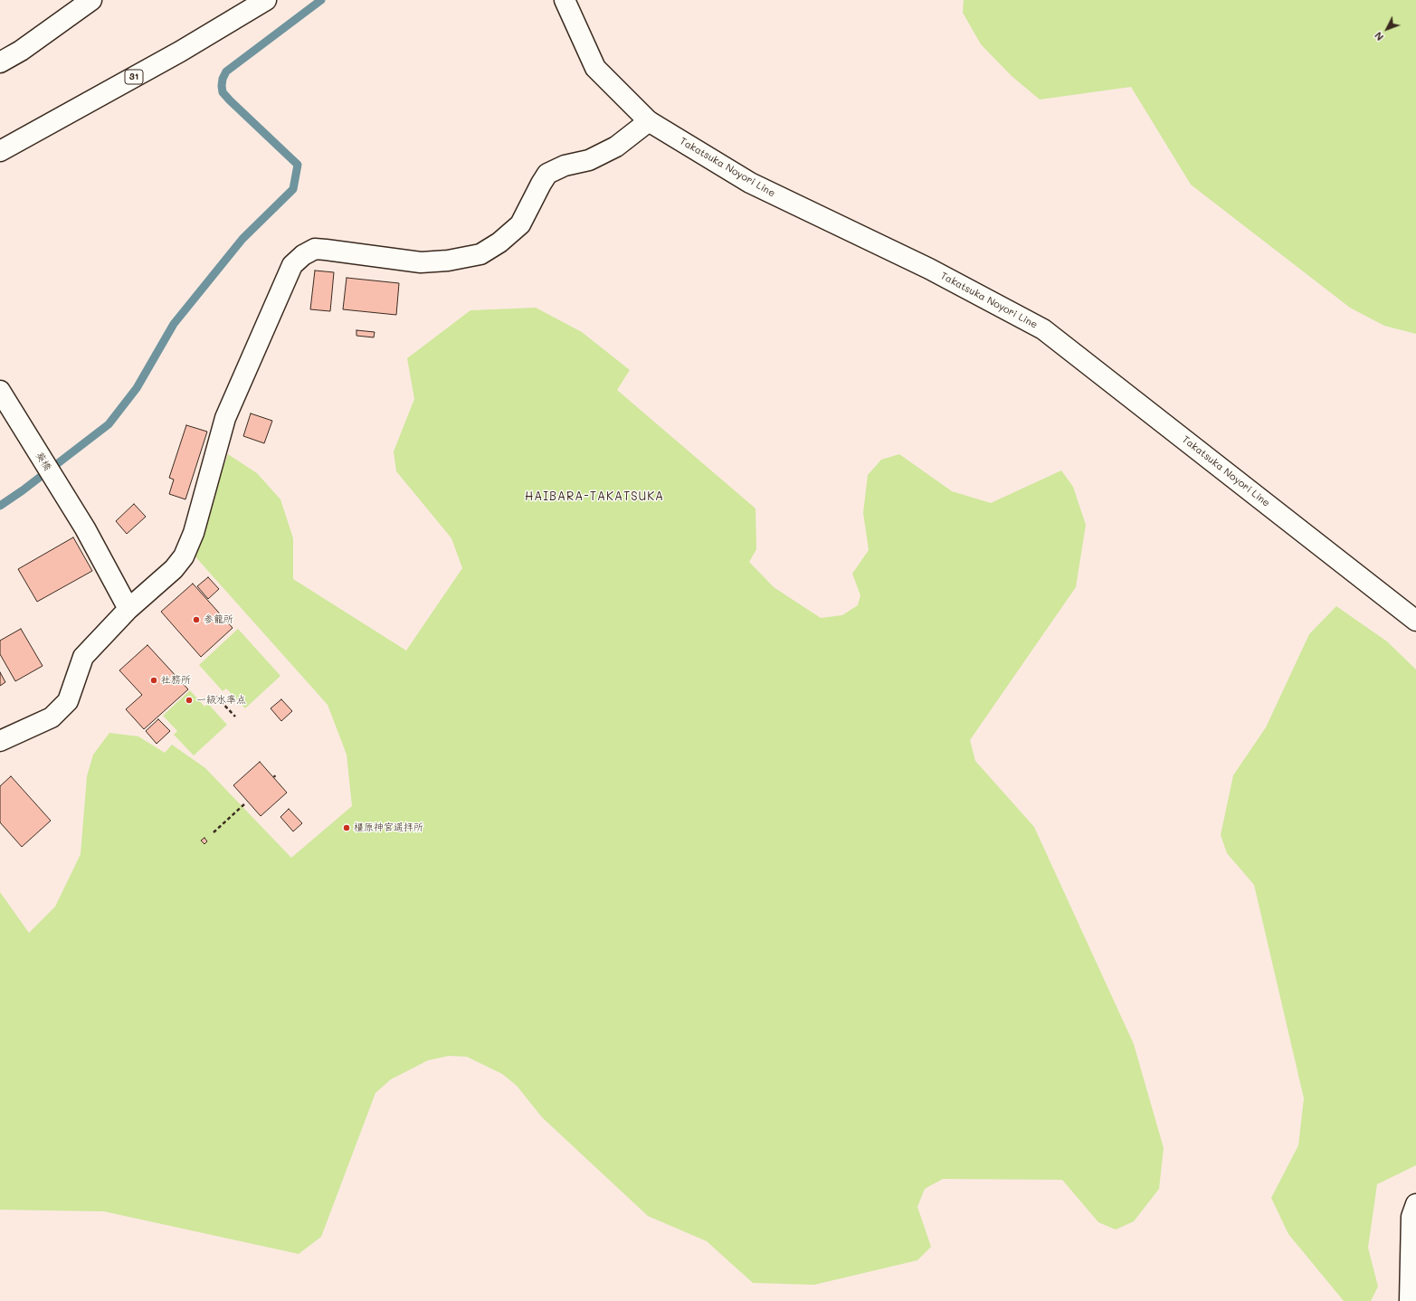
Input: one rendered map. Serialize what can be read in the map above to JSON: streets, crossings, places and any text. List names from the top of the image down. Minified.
{"streets":{"street":["31","Takatsuka Noyori Line","葵橋"]},"districts":["HAIBARA-TAKATSUKA"],"places":["参籠所","社務所","一級水準点","橿原神宮遥拝所"],"north":"bottom left"}
